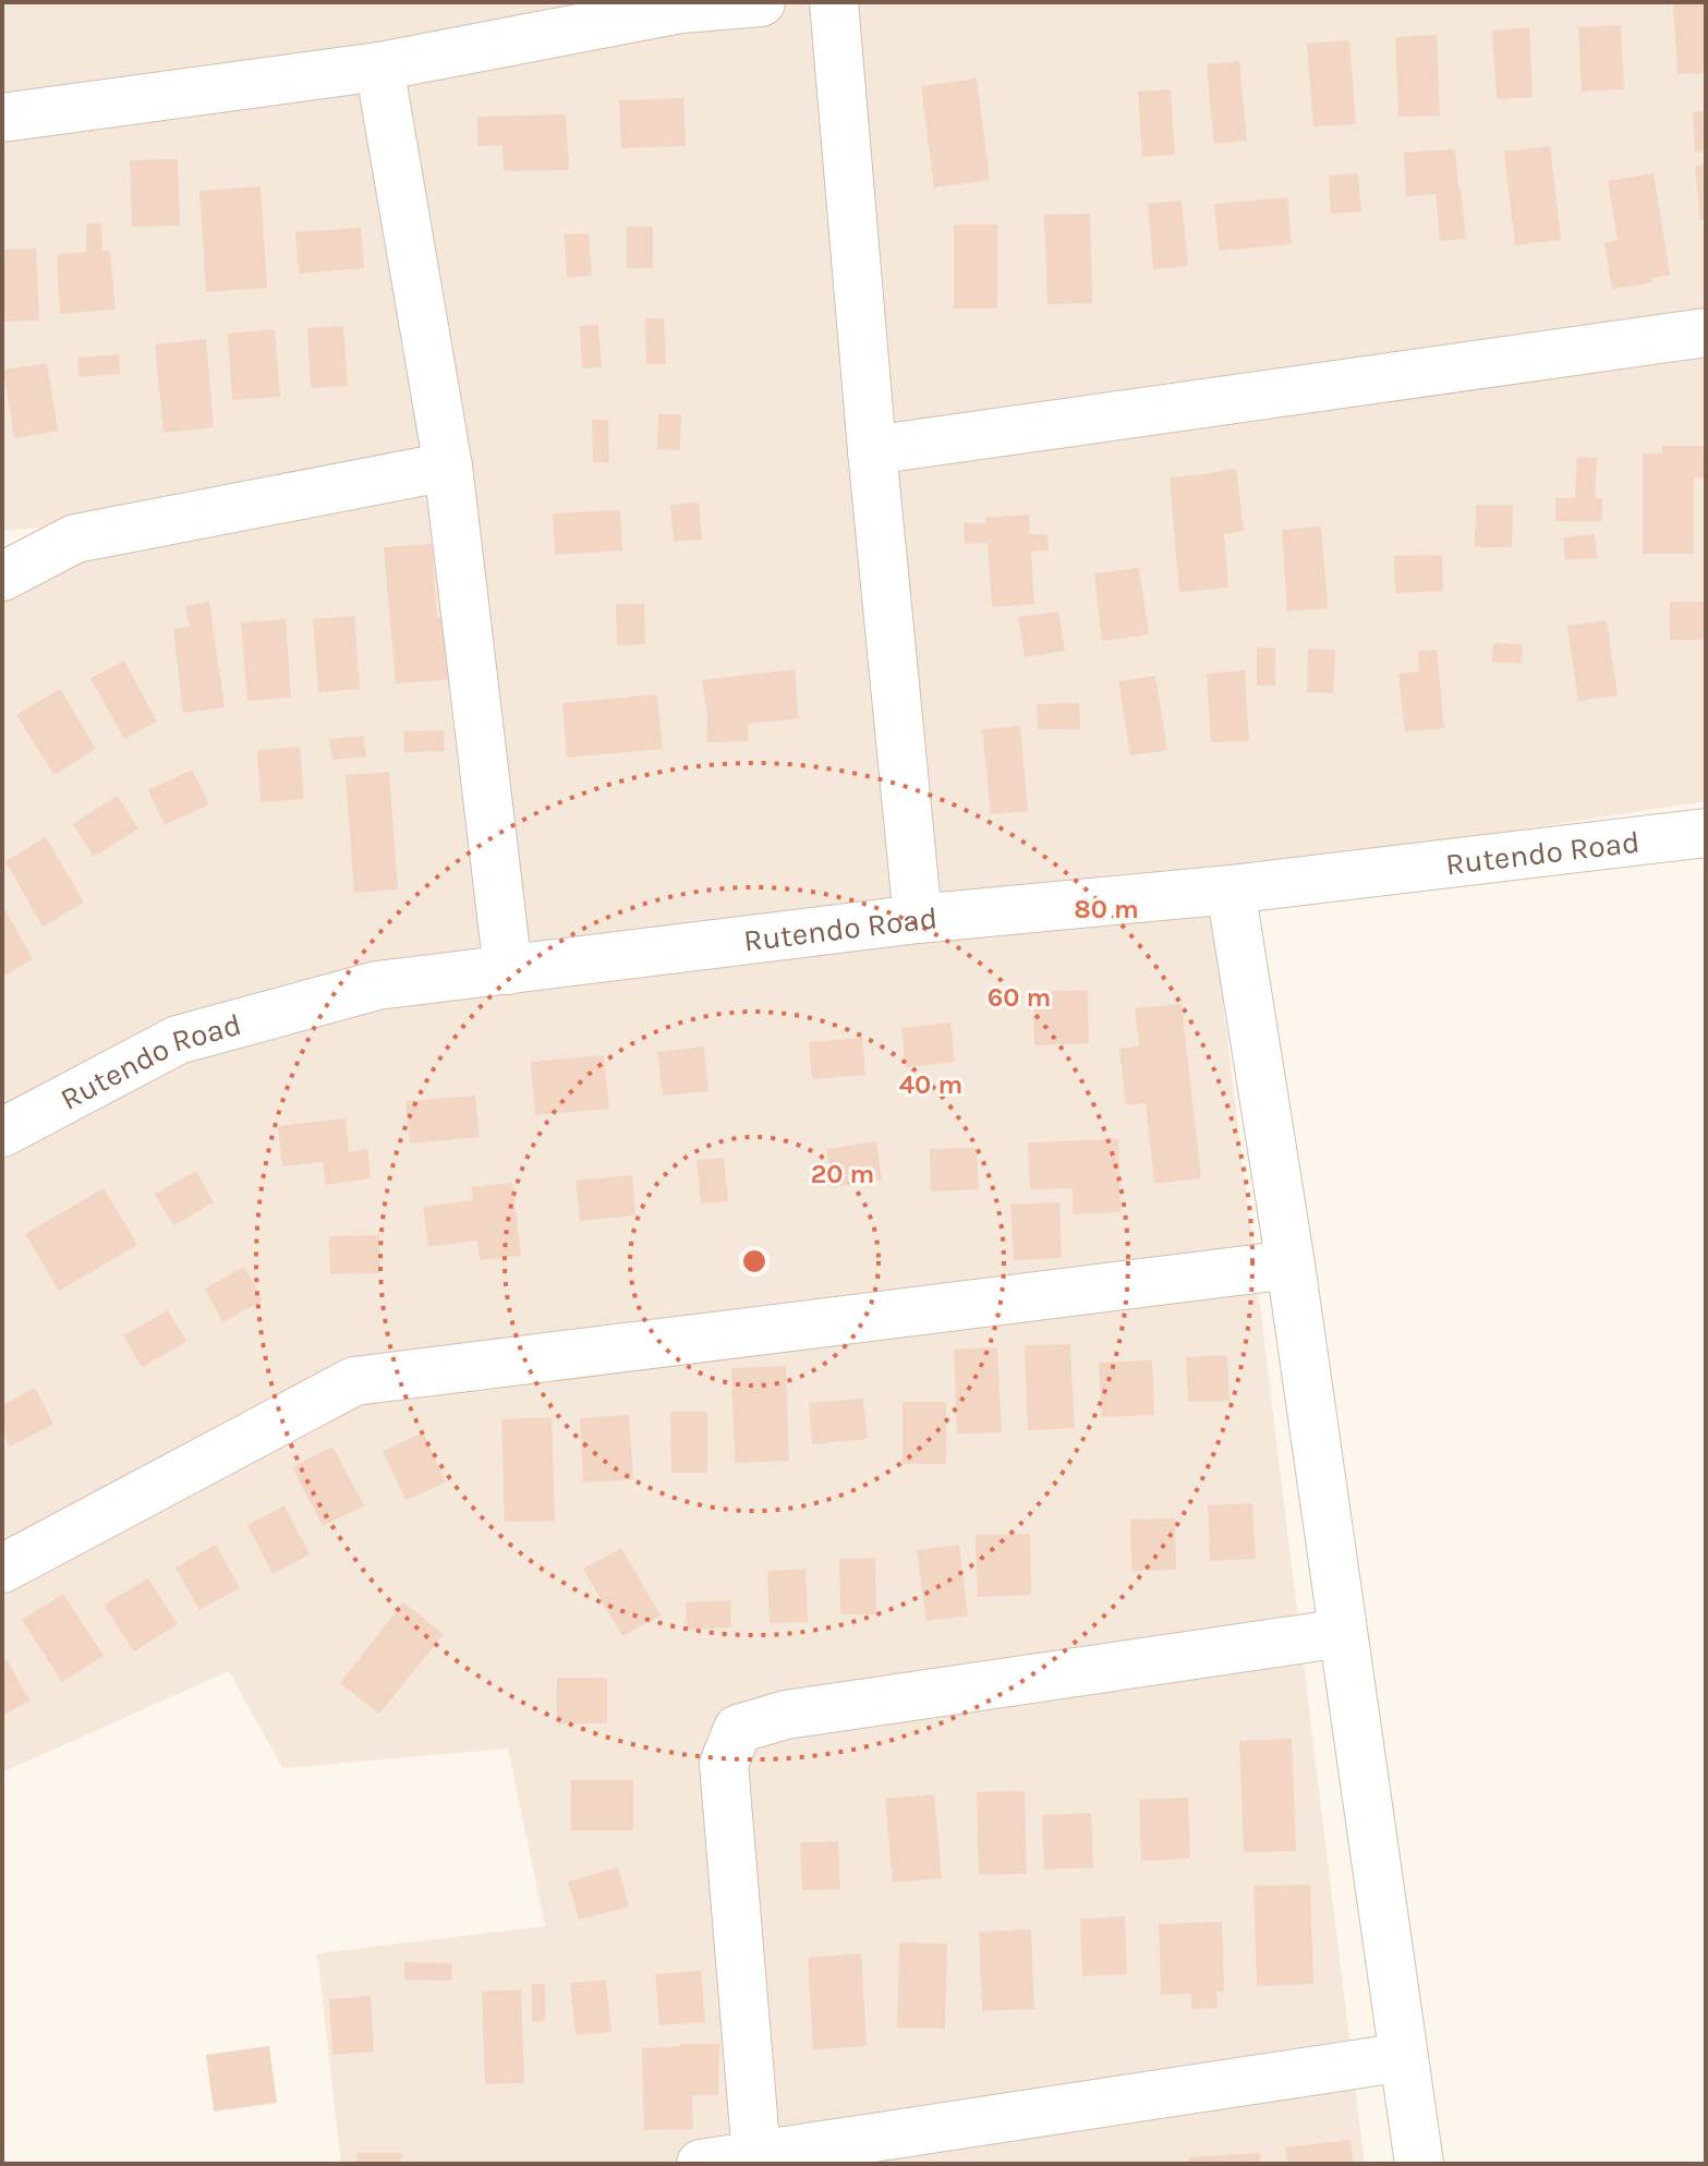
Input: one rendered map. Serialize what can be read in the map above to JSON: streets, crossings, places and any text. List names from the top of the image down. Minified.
{"streets":{"street":["Rutendo Road"]},"rings":["80 m","60 m","40 m","20 m"]}
